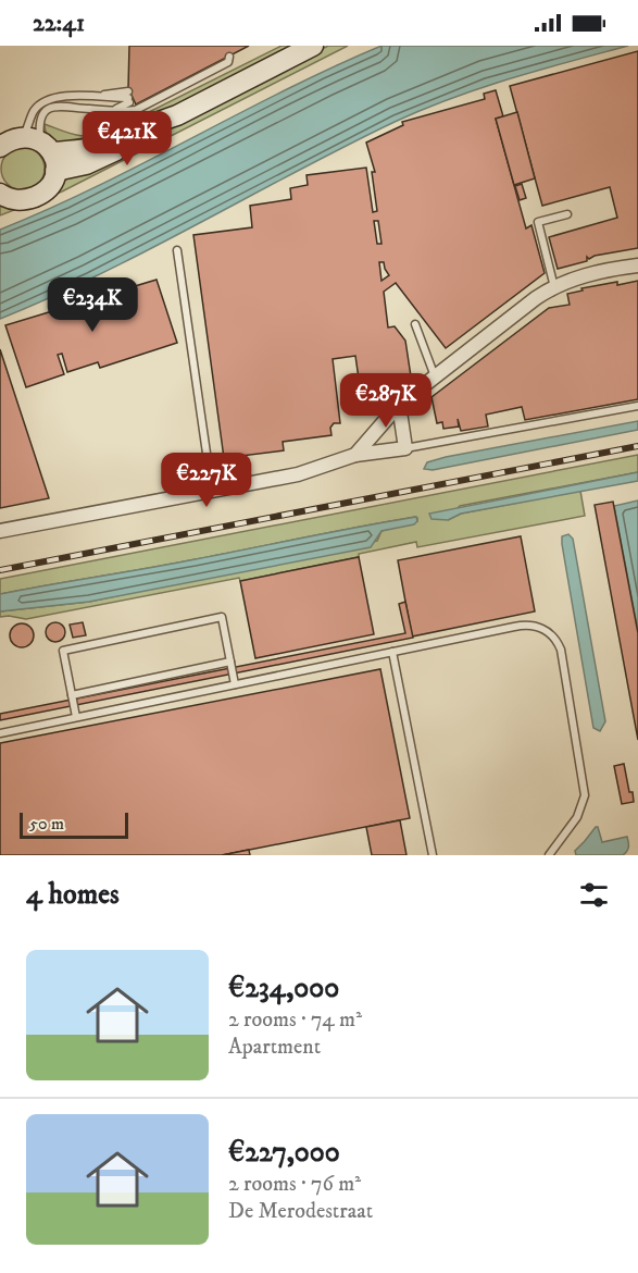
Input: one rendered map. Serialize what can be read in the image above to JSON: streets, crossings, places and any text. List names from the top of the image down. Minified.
{"scale_bar":"50 m","page":{"status":"22:41","price":["€421K","€234K","€287K","€227K"],"scale":"50 m","heading":"4 homes","list":[{"name":"€234,000","note":"2 rooms · 74 m² · Apartment"},{"name":"€227,000","note":"2 rooms · 76 m² · De Merodestraat"}]}}
